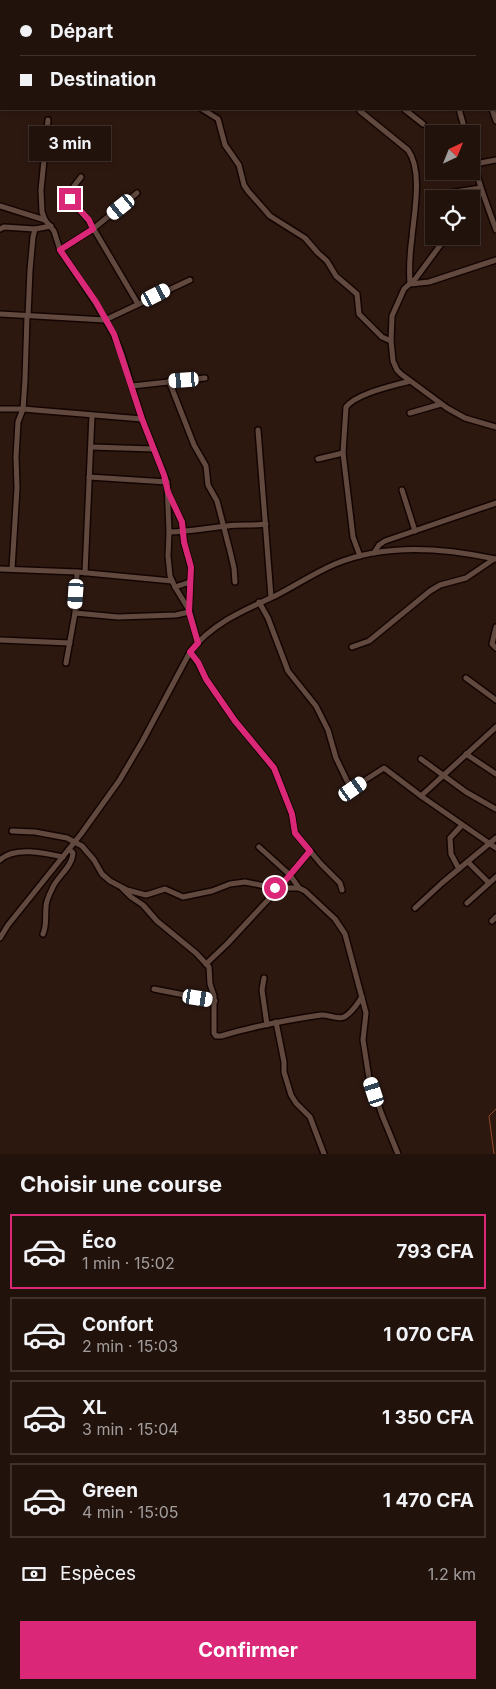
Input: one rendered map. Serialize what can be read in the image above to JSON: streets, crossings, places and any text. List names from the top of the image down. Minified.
{"north":"top right","page":{"banner":["Départ","Destination"],"bubble":"3 min","heading":"Choisir une course","list":[{"name":"Éco","note":"1 min · 15:02","value":"793 CFA"},{"name":"Confort","note":"2 min · 15:03","value":"1 070 CFA"},{"name":"XL","note":"3 min · 15:04","value":"1 350 CFA"},{"name":"Green","note":"4 min · 15:05","value":"1 470 CFA"}],"pay":["Espèces","1.2 km"],"buttons":"Confirmer"}}
